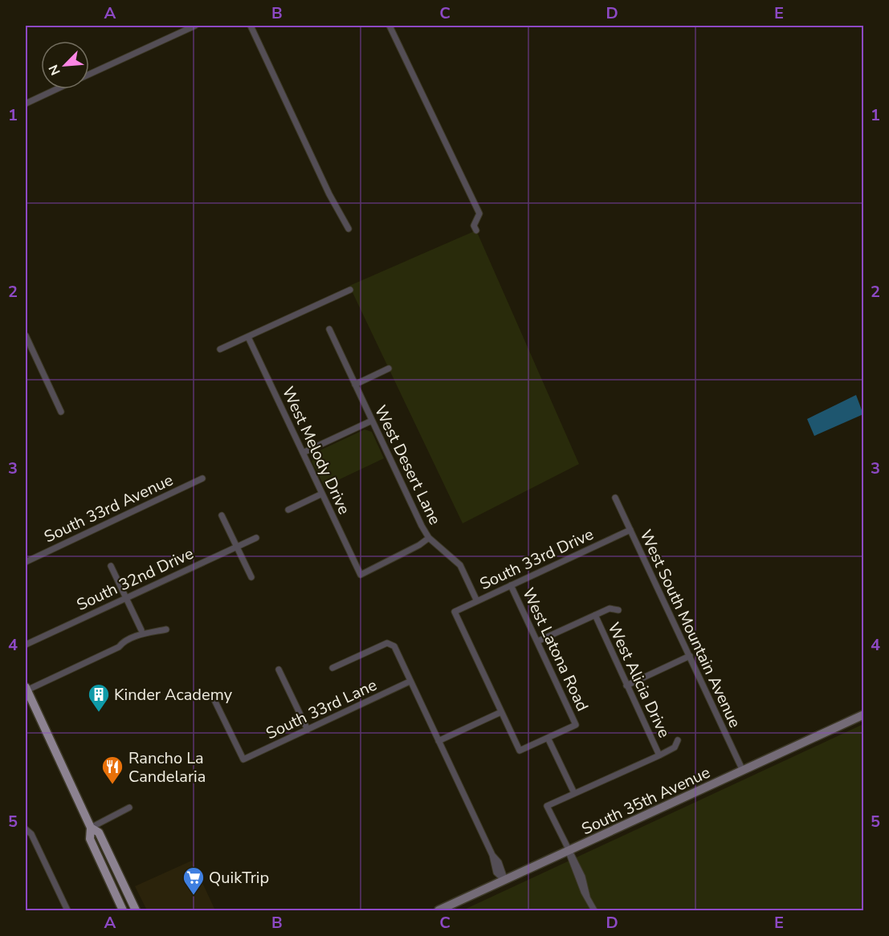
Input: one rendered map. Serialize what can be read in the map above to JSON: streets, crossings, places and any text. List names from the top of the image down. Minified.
{"streets":{"main road":["South 35th Avenue"],"street":["West Melody Drive","West Desert Lane","South 33rd Avenue","South 33rd Drive","South 32nd Drive","West South Mountain Avenue","West Latona Road","West Alicia Drive","South 33rd Lane"]},"crossings":[["West Melody Drive","West Desert Lane"],["West Desert Lane","South 33rd Drive"],["South 33rd Drive","West South Mountain Avenue"],["South 33rd Drive","West Latona Road"],["West South Mountain Avenue","South 35th Avenue"]],"places":{"building":["Kinder Academy"],"restaurant":["Rancho La Candelaria"],"supermarket":["QuikTrip"]},"north":"bottom left","grid":{"columns":["A","B","C","D","E"],"rows":["1","2","3","4","5"]}}
